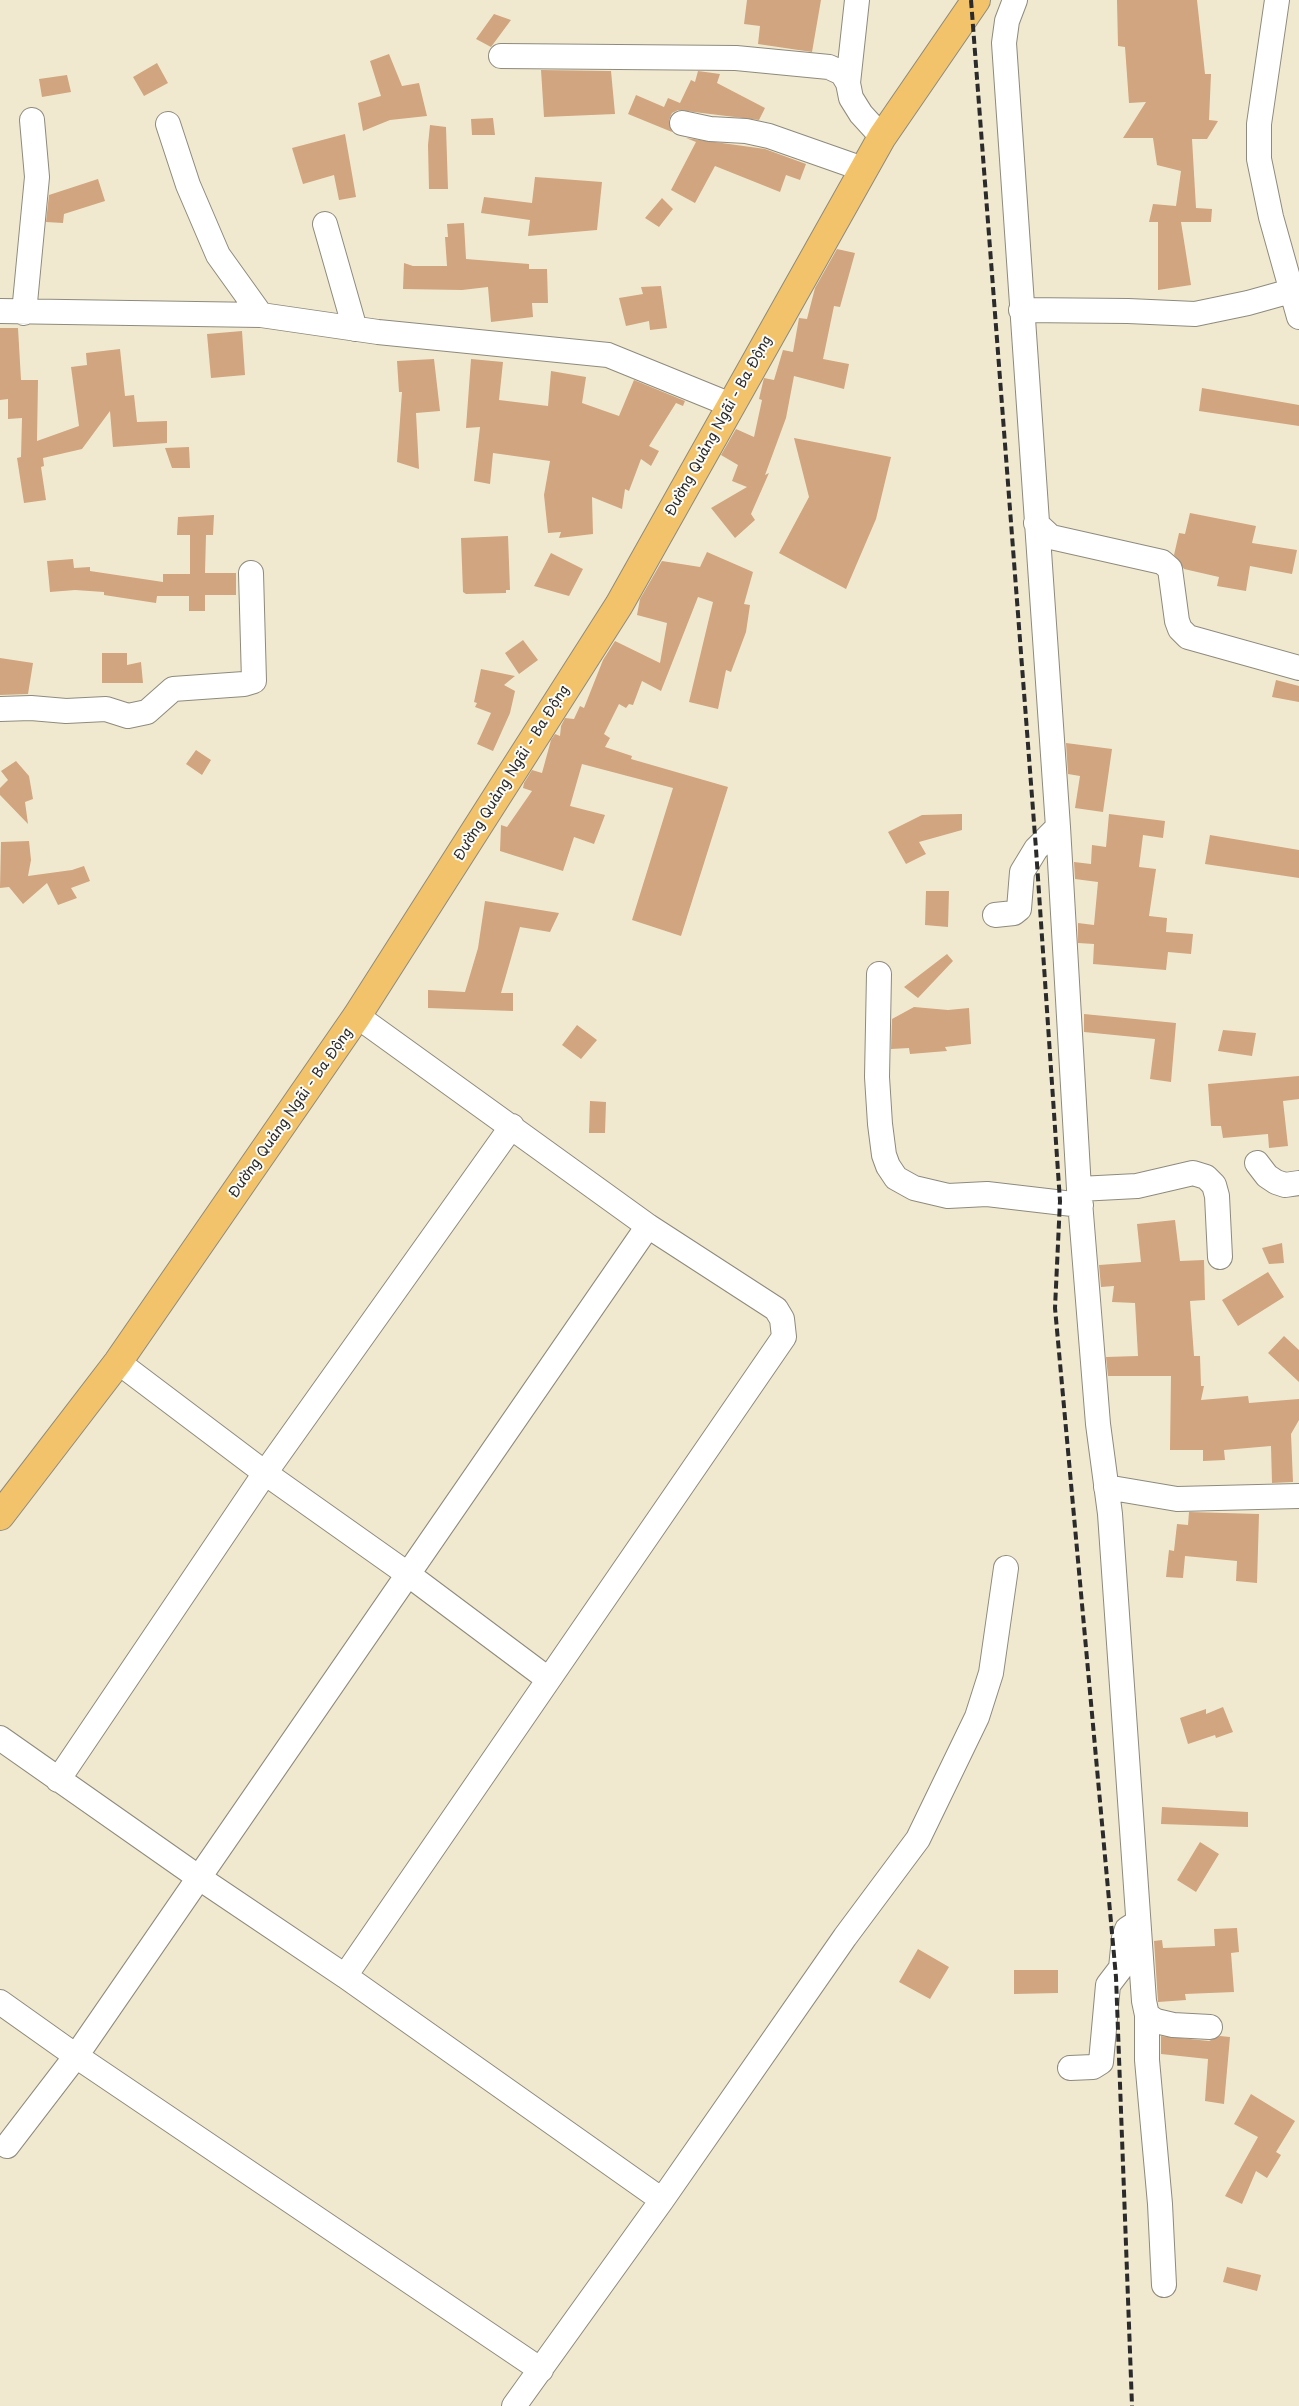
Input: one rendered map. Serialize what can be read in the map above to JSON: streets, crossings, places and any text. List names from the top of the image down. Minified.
{"streets":{"main road":["Đường Quảng Ngãi - Ba Động"]}}
